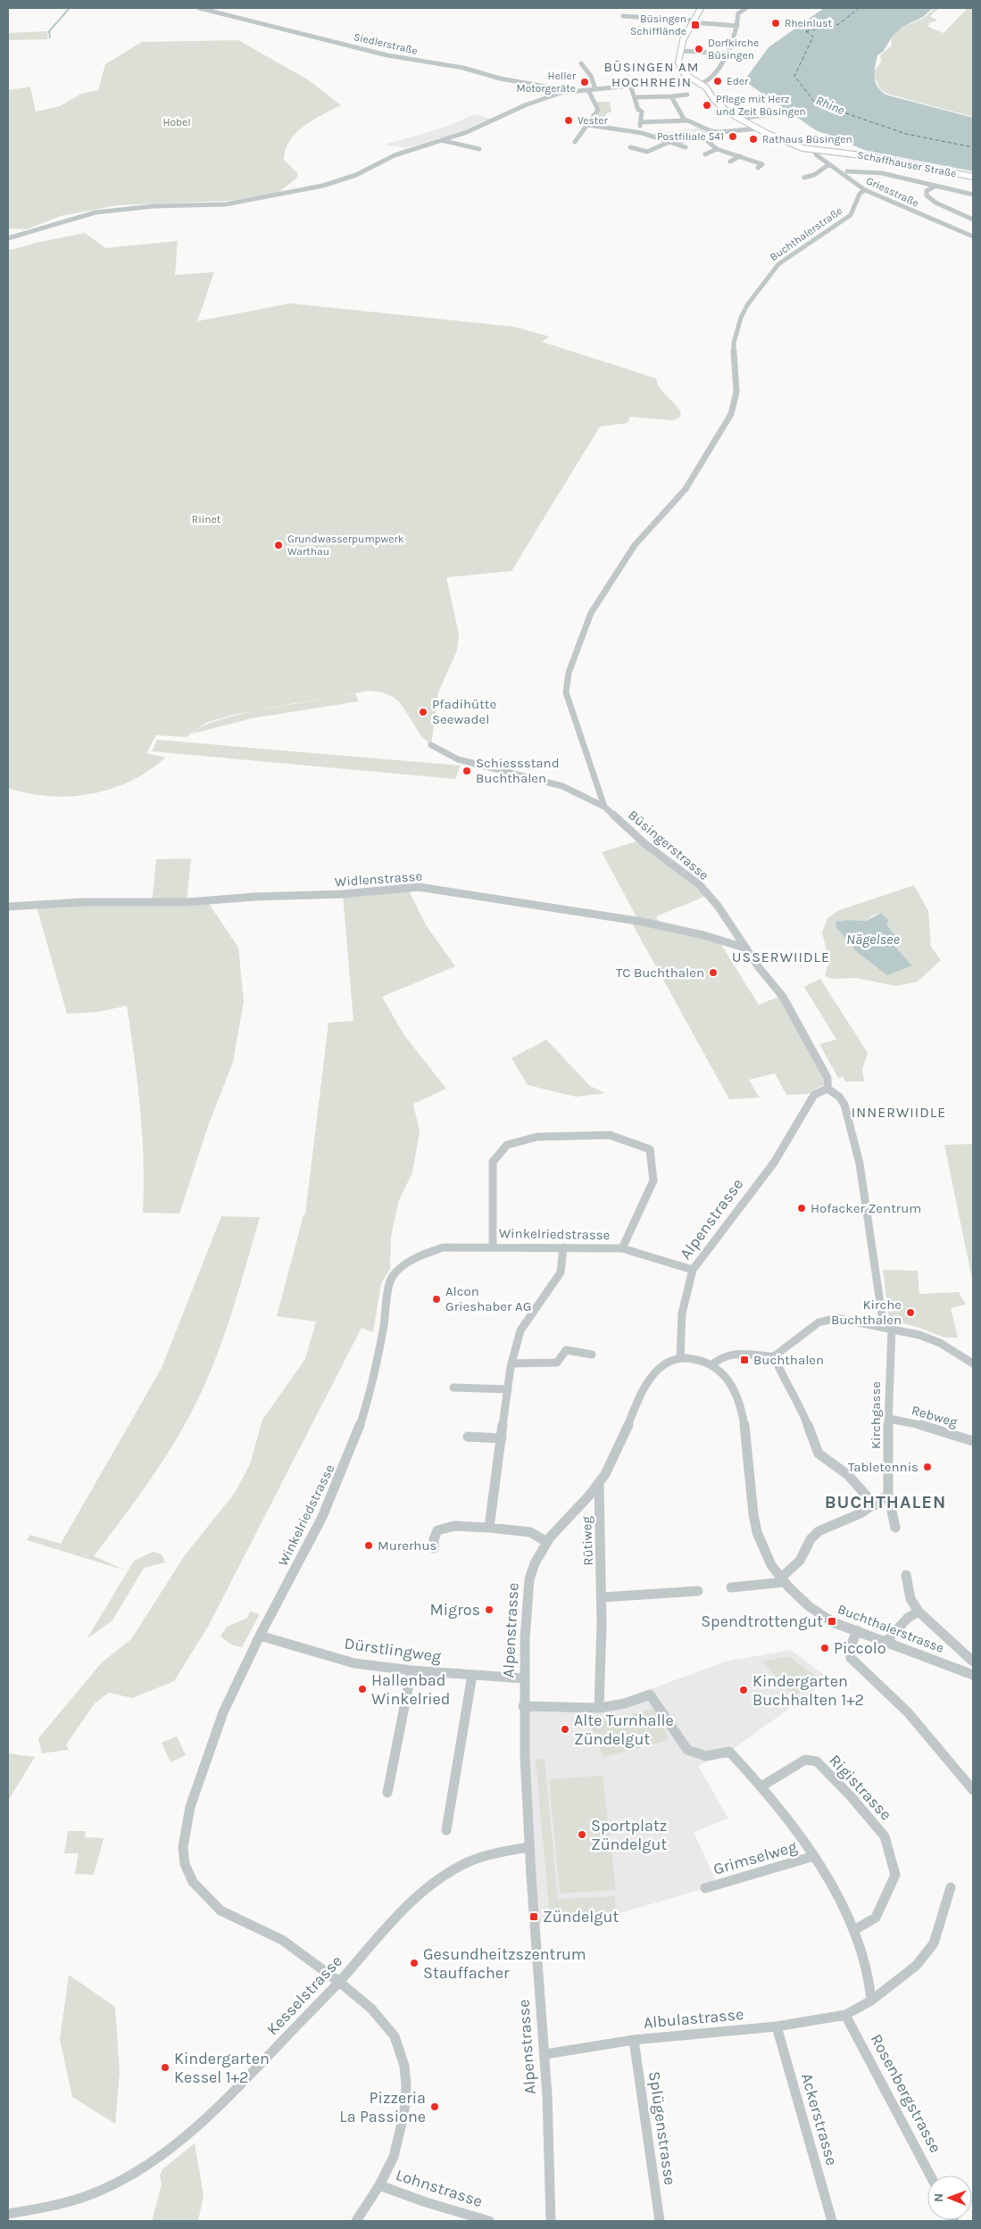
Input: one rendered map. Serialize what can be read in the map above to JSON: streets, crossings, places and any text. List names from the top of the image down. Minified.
{"streets":{"main road":["Schaffhauser Straße"],"street":["Siedlerstraße","Griesstraße","Buchthalerstraße","Büsingerstrasse","Widlenstrasse","Alpenstrasse","Winkelriedstrasse","Kirchgasse","Rebweg","Rütiweg","Buchthalerstrasse","Dürstlingweg","Rigistrasse","Grimselweg","Kesselstrasse","Albulastrasse","Rosenbergstrasse","Ackerstrasse","Splügenstrasse","Lohnstrasse"]},"crossings":[["Schaffhauser Straße","Griesstraße"],["Griesstraße","Buchthalerstraße"],["Buchthalerstraße","Büsingerstrasse"],["Büsingerstrasse","Widlenstrasse"],["Büsingerstrasse","Alpenstrasse"],["Alpenstrasse","Winkelriedstrasse"],["Alpenstrasse","Rütiweg"],["Alpenstrasse","Dürstlingweg"],["Alpenstrasse","Kesselstrasse"],["Alpenstrasse","Albulastrasse"],["Winkelriedstrasse","Dürstlingweg"],["Winkelriedstrasse","Kesselstrasse"],["Winkelriedstrasse","Lohnstrasse"],["Kirchgasse","Rebweg"],["Albulastrasse","Rosenbergstrasse"],["Albulastrasse","Ackerstrasse"],["Albulastrasse","Splügenstrasse"]],"districts":["BÜSINGEN AM HOCHRHEIN","USSERWIIDLE","INNERWIIDLE","BUCHTHALEN"],"water":["Rhine","Nägelsee"],"parks":["Hobel","Riinet"],"places":{"other":["Rheinlust","Dorfkirche Büsingen","Eder","Heller Motorgeräte","Pflege mit Herz und Zeit Büsingen","Vester","Postfiliale 541","Rathaus Büsingen","Grundwasserpumpwerk Warthau","Pfadihütte Seewadel","Schiessstand Buchthalen","TC Buchthalen","Hofacker Zentrum","Alcon Grieshaber AG","Kirche Buchthalen","Tabletennis","Murerhus","Migros","Piccolo","Hallenbad Winkelried","Kindergarten Buchhalten 1+2","Alte Turnhalle Zündelgut","Sportplatz Zündelgut","Gesundheitzszentrum Stauffacher","Kindergarten Kessel 1+2","Pizzeria La Passione"],"transit":["Büsingen Schifflände","Buchthalen","Spendtrottengut","Zündelgut"]},"north":"left"}
